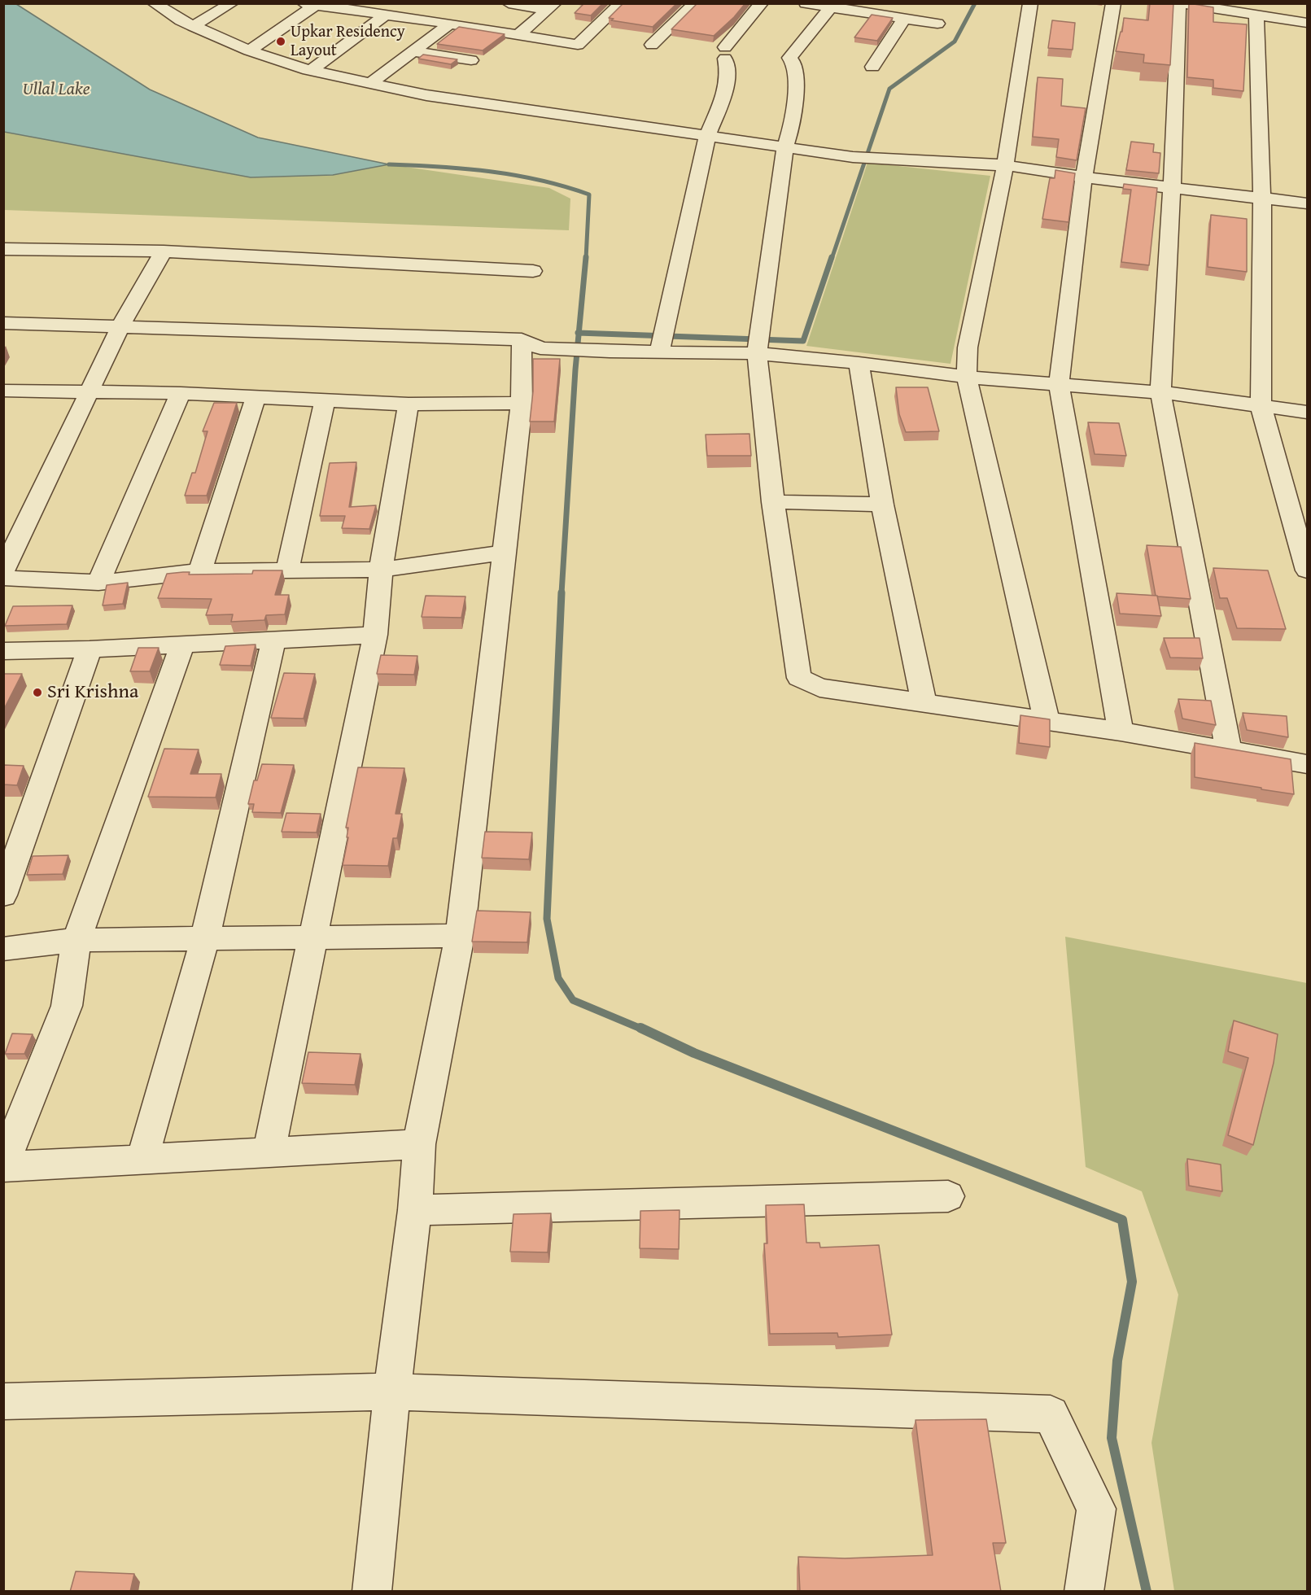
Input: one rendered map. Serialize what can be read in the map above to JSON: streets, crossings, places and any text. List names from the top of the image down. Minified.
{"water":["Ullal Lake"],"places":["Upkar Residency Layout","Sri Krishna"]}
